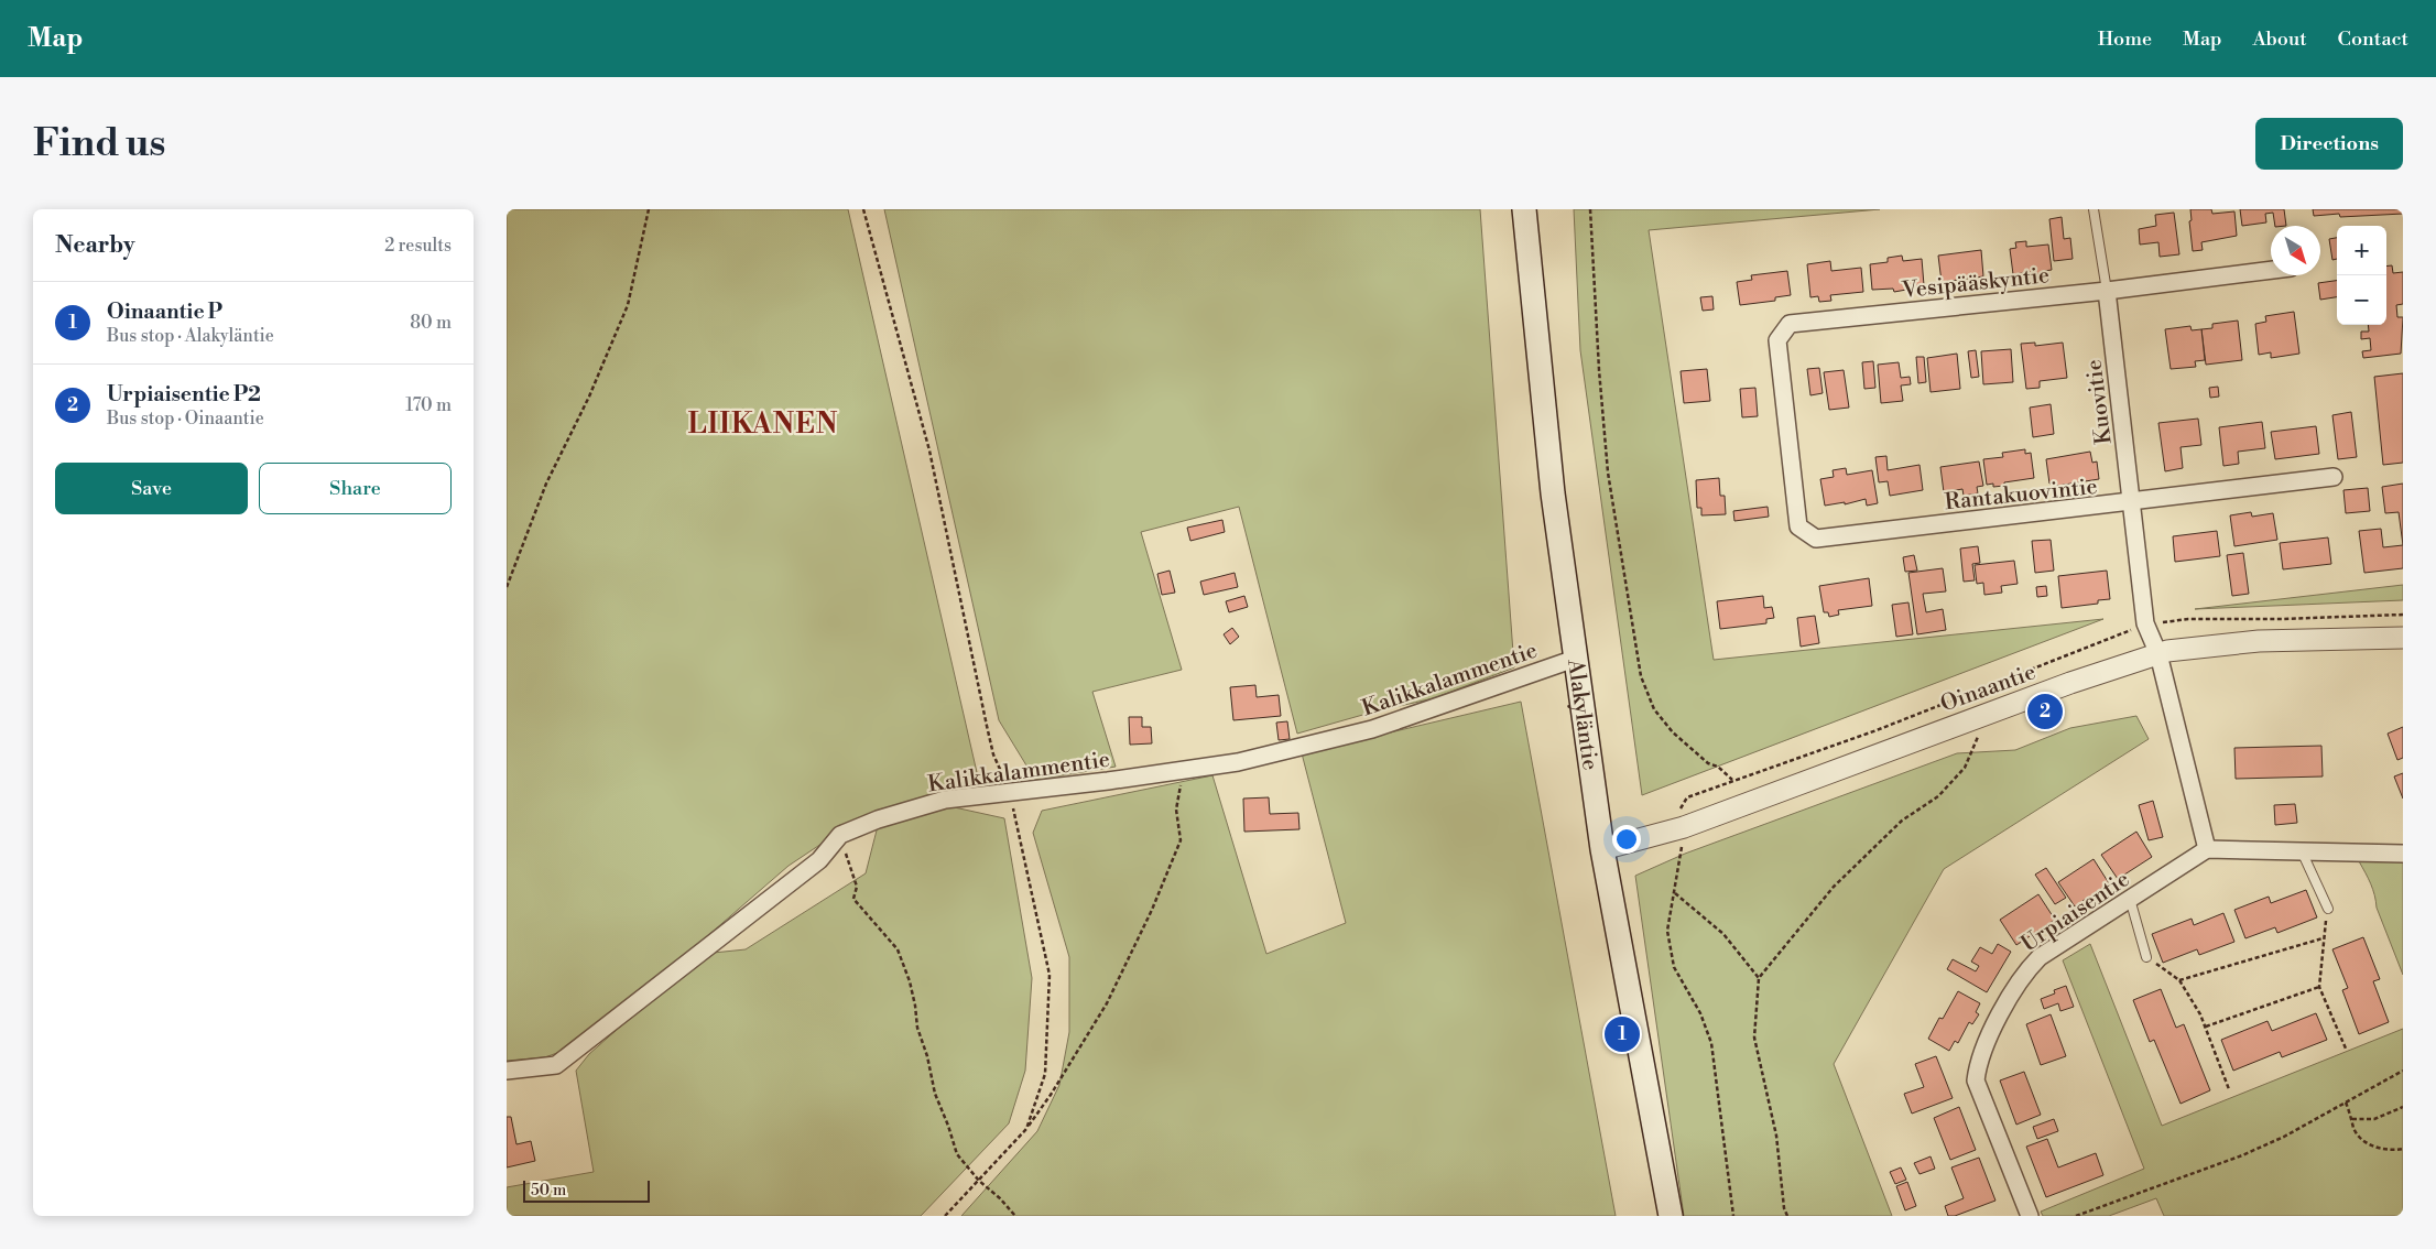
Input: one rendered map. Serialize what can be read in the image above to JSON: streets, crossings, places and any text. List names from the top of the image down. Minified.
{"streets":{"main road":["Alakyläntie"],"street":["Vesipääskyntie","Kuovitie","Rantakuovintie","Kalikkalammentie","Oinaantie","Urpiaisentie"]},"crossings":[["Vesipääskyntie","Kuovitie"],["Vesipääskyntie","Rantakuovintie"],["Kuovitie","Rantakuovintie"],["Kuovitie","Oinaantie"],["Kalikkalammentie","Alakyläntie"],["Oinaantie","Alakyläntie"]],"districts":["LIIKANEN"],"scale_bar":"50 m","north":"bottom right","page":{"header":"Map","nav":["Home","Map","About","Contact"],"buttons":["Directions",["Save","Share"]],"title":"Find us","heading":["Nearby","2 results"],"map_buttons":["+","−"],"list":[{"mark":"1","name":"Oinaantie P","note":"Bus stop · Alakyläntie","value":"80 m"},{"mark":"2","name":"Urpiaisentie P2","note":"Bus stop · Oinaantie","value":"170 m"}],"pins":["2","1"],"scale":"50 m"}}
